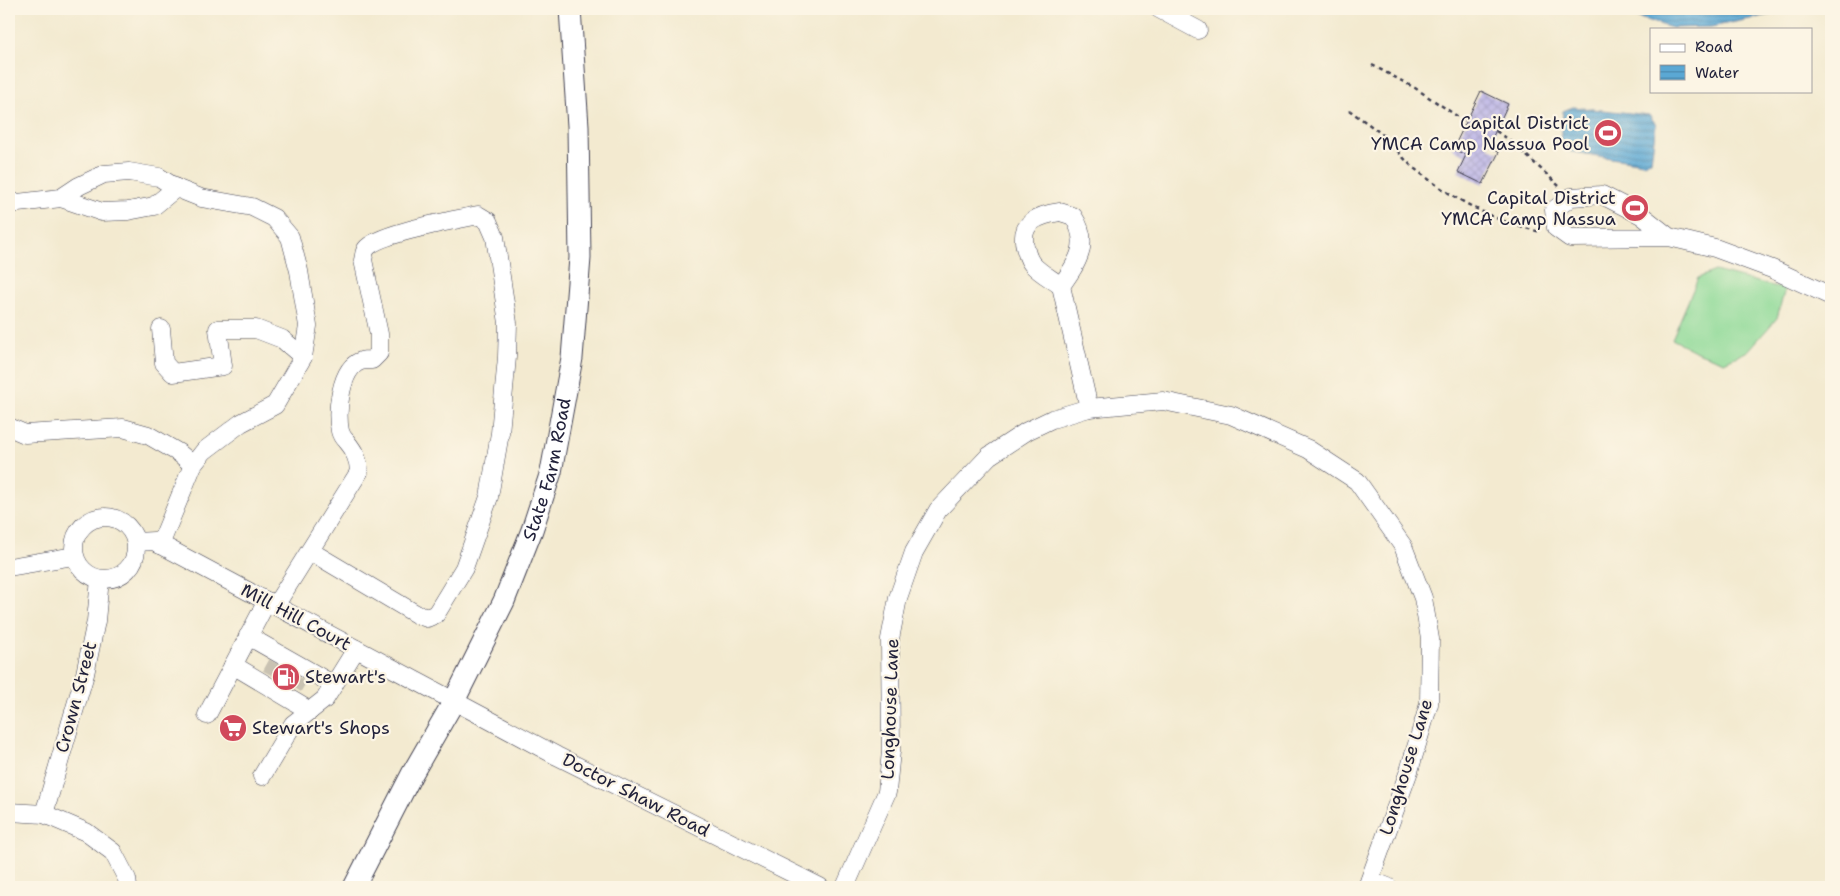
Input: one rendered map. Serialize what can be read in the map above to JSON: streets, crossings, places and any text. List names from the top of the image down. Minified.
{"streets":{"main road":["State Farm Road"],"street":["Mill Hill Court","Crown Street","Longhouse Lane","Doctor Shaw Road"]},"crossings":[["State Farm Road","Mill Hill Court"],["State Farm Road","Doctor Shaw Road"],["Mill Hill Court","Crown Street"],["Mill Hill Court","Doctor Shaw Road"]],"places":{"sports":["Capital District YMCA Camp Nassua Pool","Capital District YMCA Camp Nassua"],"fuel station":["Stewart's"],"supermarket":["Stewart's Shops"]},"legend":["Road","Water"]}
